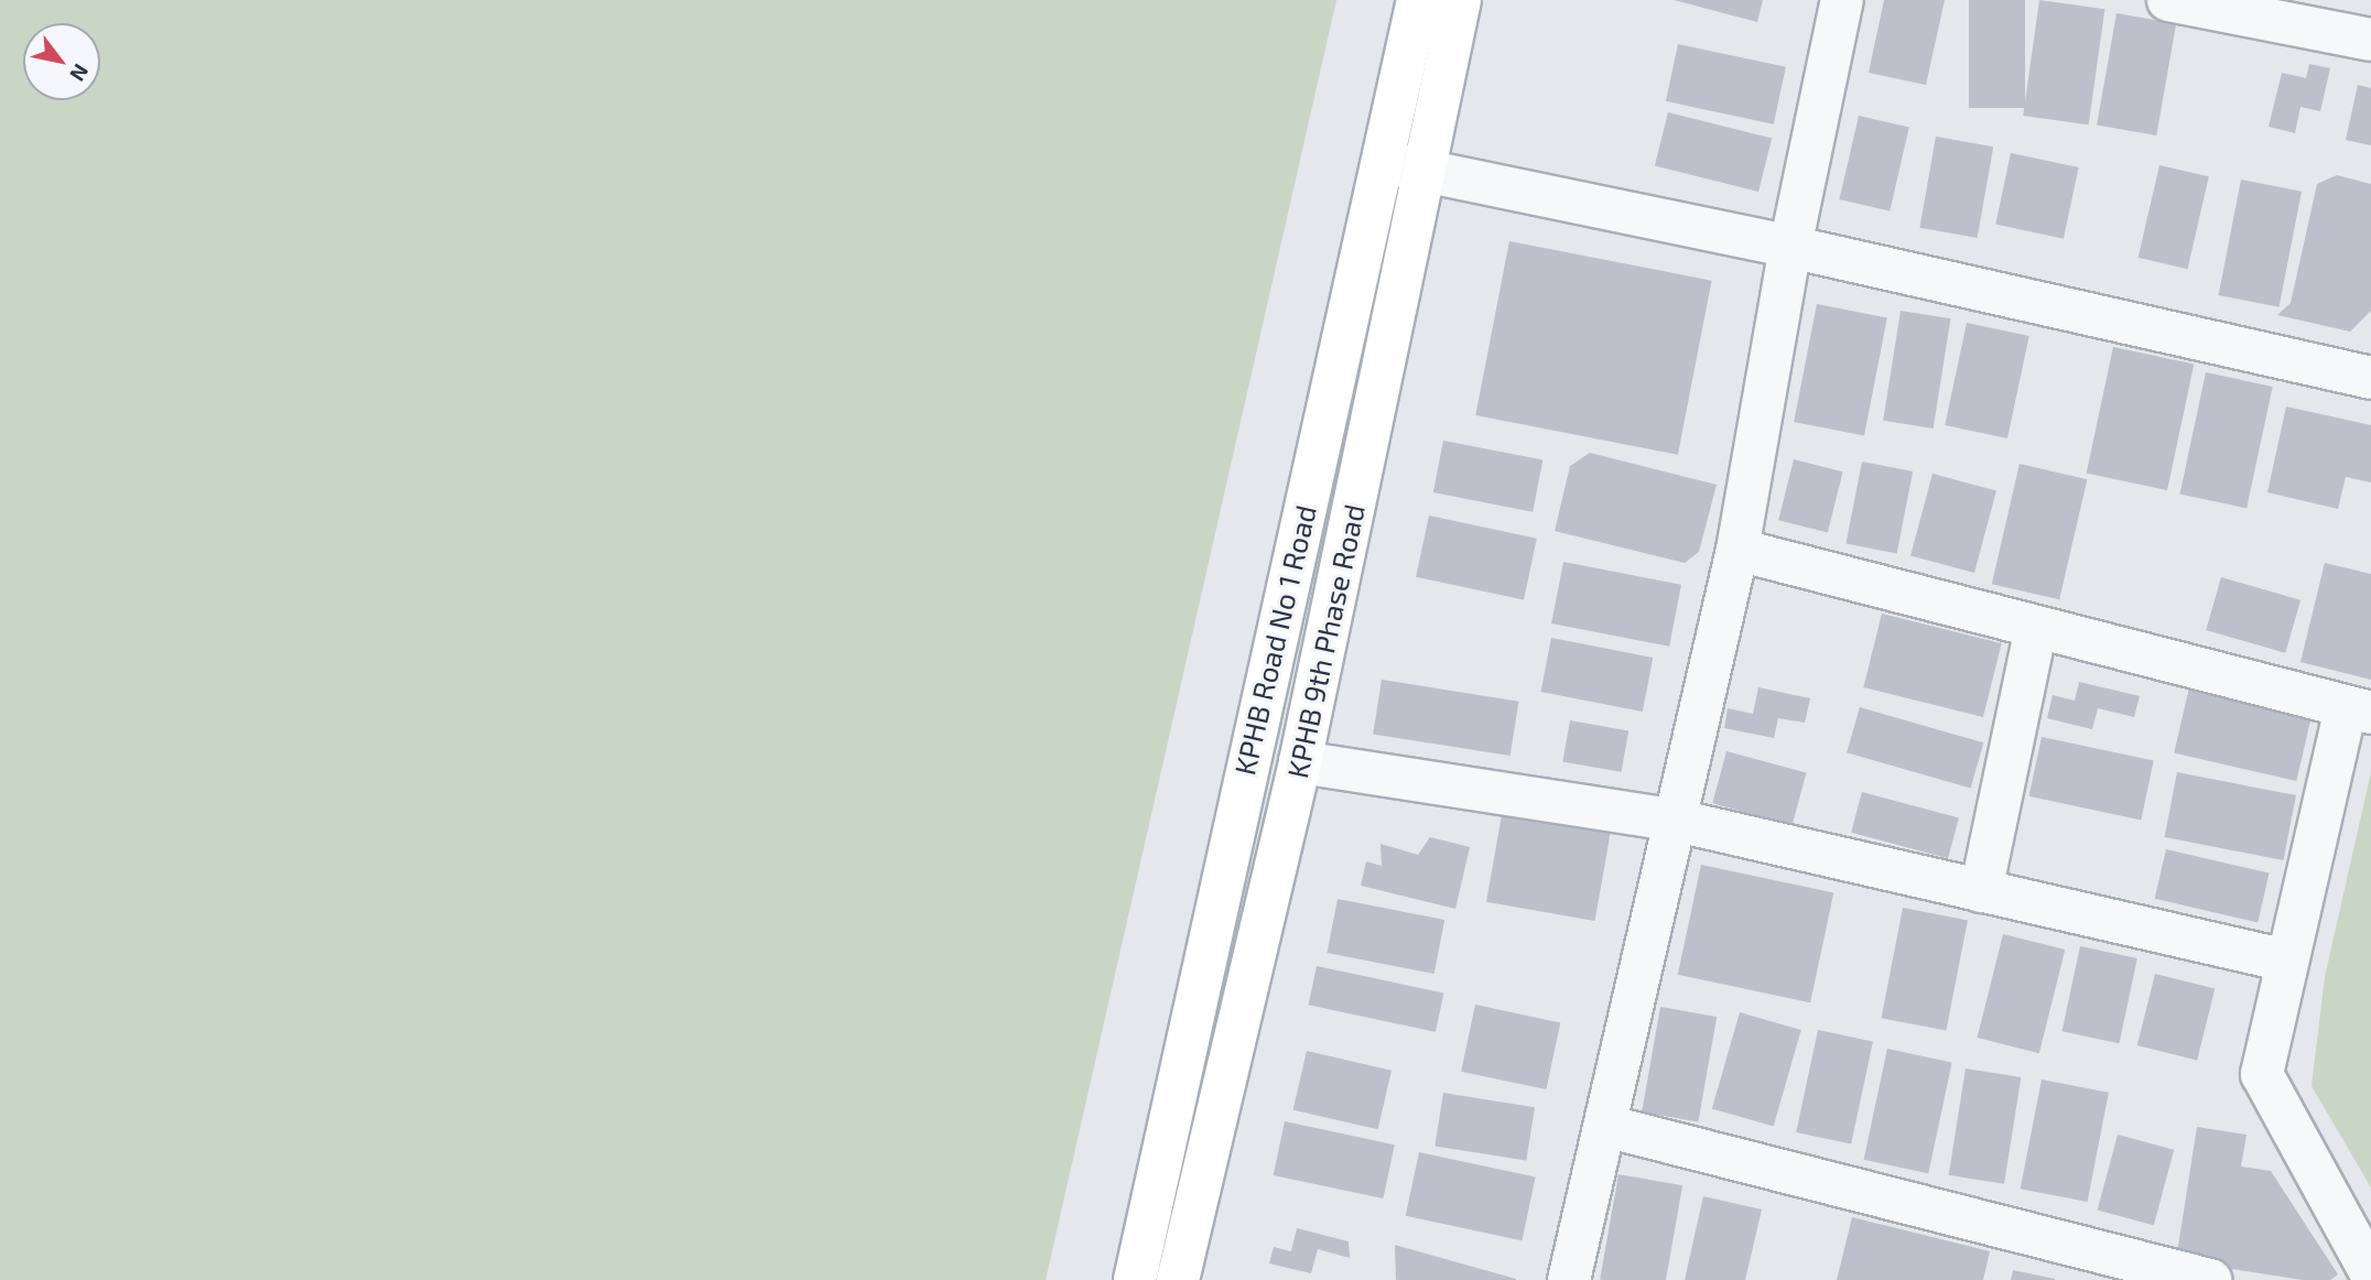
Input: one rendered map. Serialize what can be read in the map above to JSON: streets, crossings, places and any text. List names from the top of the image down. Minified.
{"streets":{"main road":["KPHB Road No 1 Road","KPHB 9th Phase Road"]},"north":"bottom right"}
